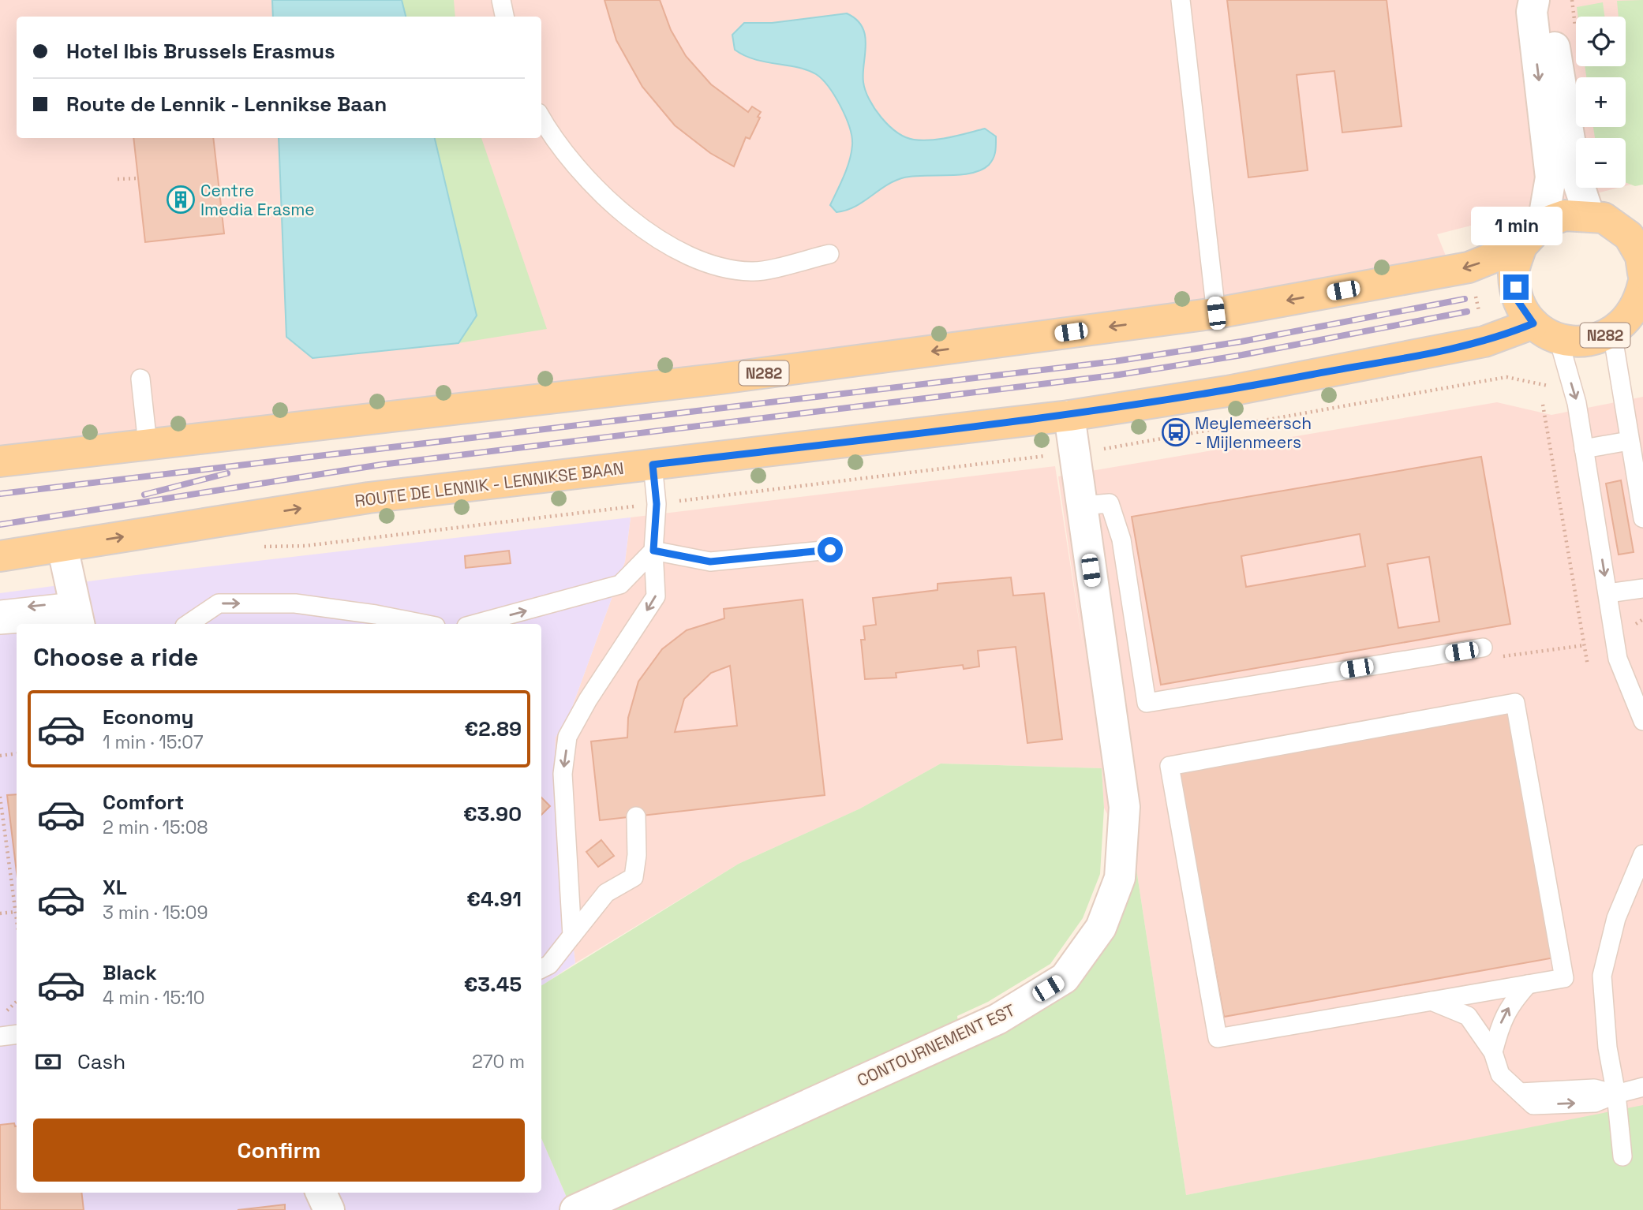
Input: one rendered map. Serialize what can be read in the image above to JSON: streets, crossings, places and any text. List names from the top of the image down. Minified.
{"streets":{"main road":["N282","ROUTE DE LENNIK - LENNIKSE BAAN"],"street":["CONTOURNEMENT EST"]},"crossings":[["N282","ROUTE DE LENNIK - LENNIKSE BAAN"],["ROUTE DE LENNIK - LENNIKSE BAAN","CONTOURNEMENT EST"]],"places":{"building":["Centre Imedia Erasme"],"bus stop":["Meylemeersch - Mijlenmeers"]},"page":{"map_buttons":["+","−"],"banner":["Hotel Ibis Brussels Erasmus","Route de Lennik - Lennikse Baan"],"bubble":"1 min","heading":"Choose a ride","list":[{"name":"Economy","note":"1 min · 15:07","value":"€2.89"},{"name":"Comfort","note":"2 min · 15:08","value":"€3.90"},{"name":"XL","note":"3 min · 15:09","value":"€4.91"},{"name":"Black","note":"4 min · 15:10","value":"€3.45"}],"pay":["Cash","270 m"],"buttons":"Confirm"}}
